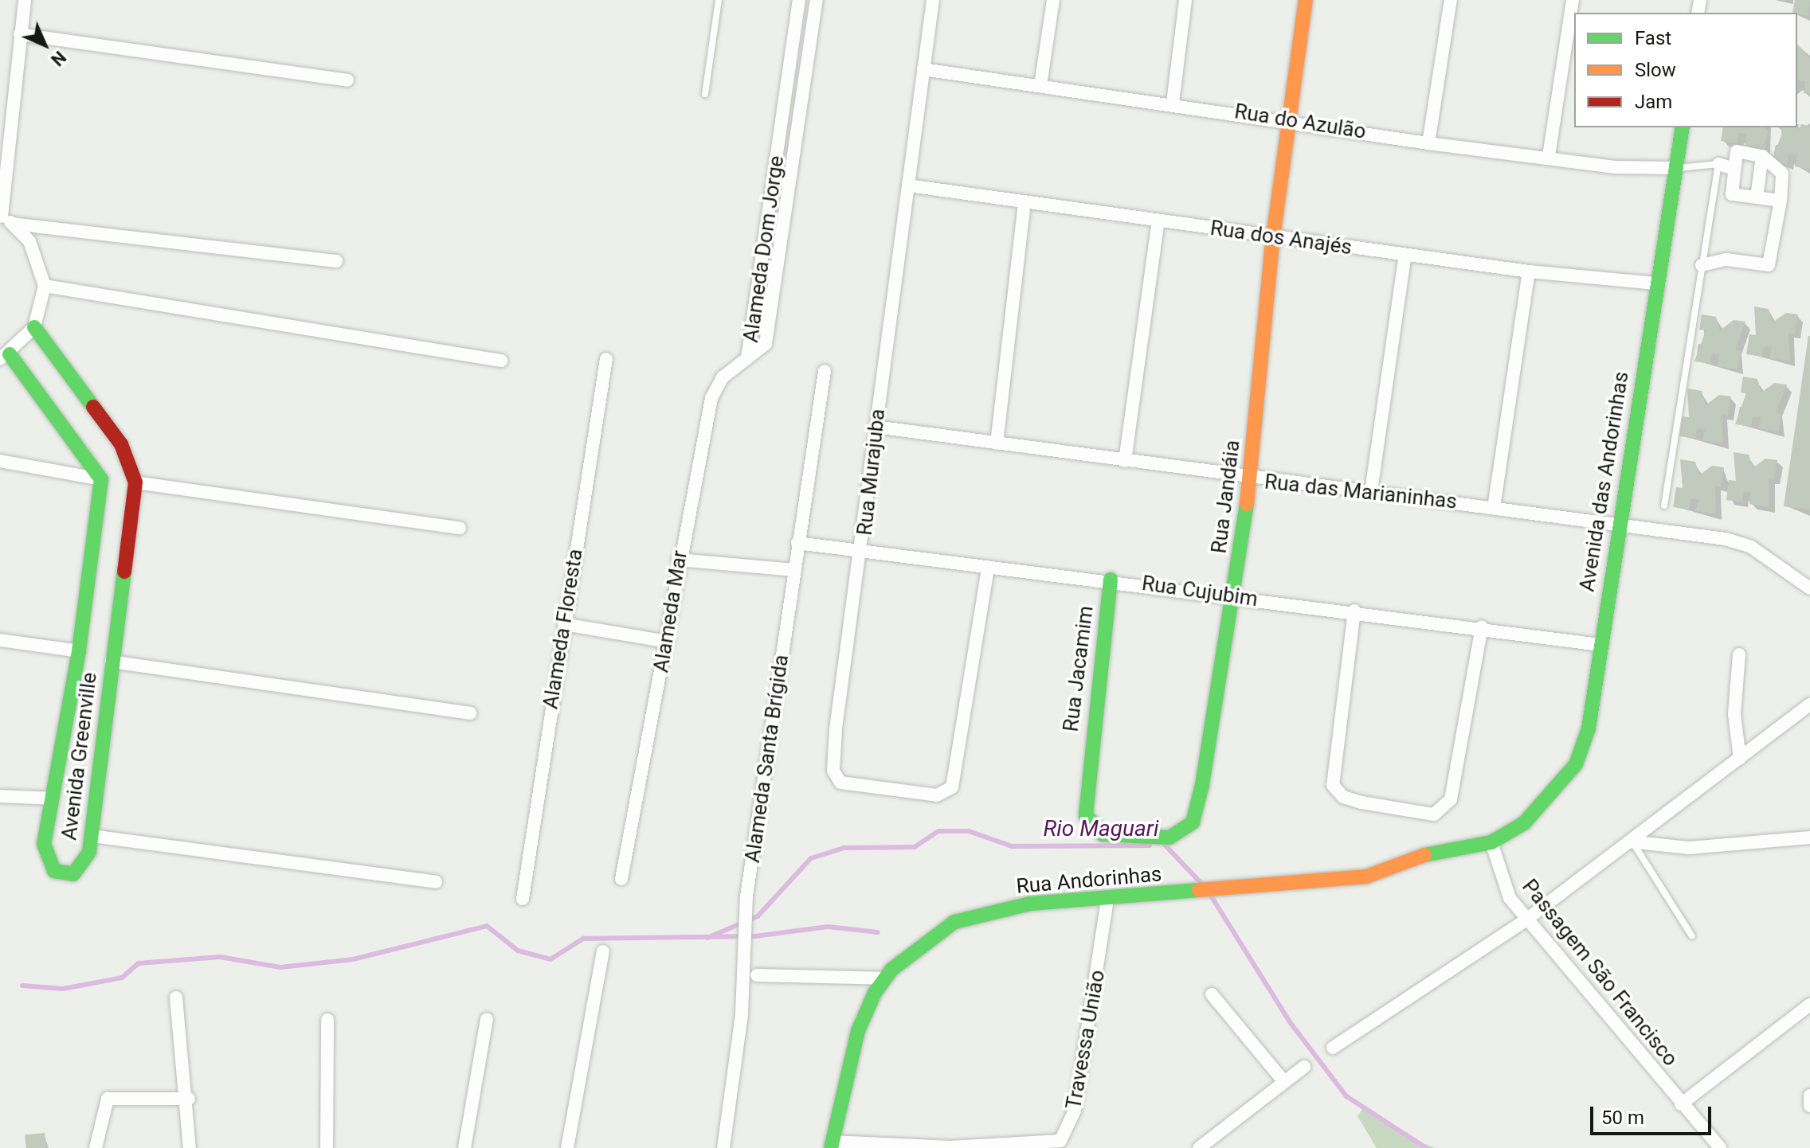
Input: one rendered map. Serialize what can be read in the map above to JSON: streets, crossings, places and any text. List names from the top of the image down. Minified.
{"streets":{"street":["Rua do Azulão","Rua dos Anajés","Alameda Dom Jorge","Rua Murajuba","Avenida das Andorinhas","Rua das Marianinhas","Rua Jandáia","Rua Cujubim","Alameda Mar","Alameda Floresta","Rua Jacamim","Avenida Greenville","Alameda Santa Brígida","Rua Andorinhas","Passagem São Francisco","Travessa União"]},"crossings":[["Rua do Azulão","Rua Murajuba"],["Rua do Azulão","Avenida das Andorinhas"],["Rua do Azulão","Rua Jandáia"],["Rua dos Anajés","Rua Murajuba"],["Rua dos Anajés","Avenida das Andorinhas"],["Rua dos Anajés","Rua Jandáia"],["Alameda Dom Jorge","Alameda Mar"],["Rua Murajuba","Rua das Marianinhas"],["Rua Murajuba","Rua Cujubim"],["Avenida das Andorinhas","Rua das Marianinhas"],["Avenida das Andorinhas","Rua Cujubim"],["Avenida das Andorinhas","Rua Andorinhas"],["Avenida das Andorinhas","Passagem São Francisco"],["Rua das Marianinhas","Rua Jandáia"],["Rua Jandáia","Rua Cujubim"],["Rua Jandáia","Rua Jacamim"],["Rua Cujubim","Rua Jacamim"],["Rua Cujubim","Alameda Santa Brígida"],["Rua Andorinhas","Passagem São Francisco"],["Rua Andorinhas","Travessa União"]],"water":["Rio Maguari"],"legend":["Fast","Slow","Jam"],"scale_bar":"50 m","north":"bottom right"}
